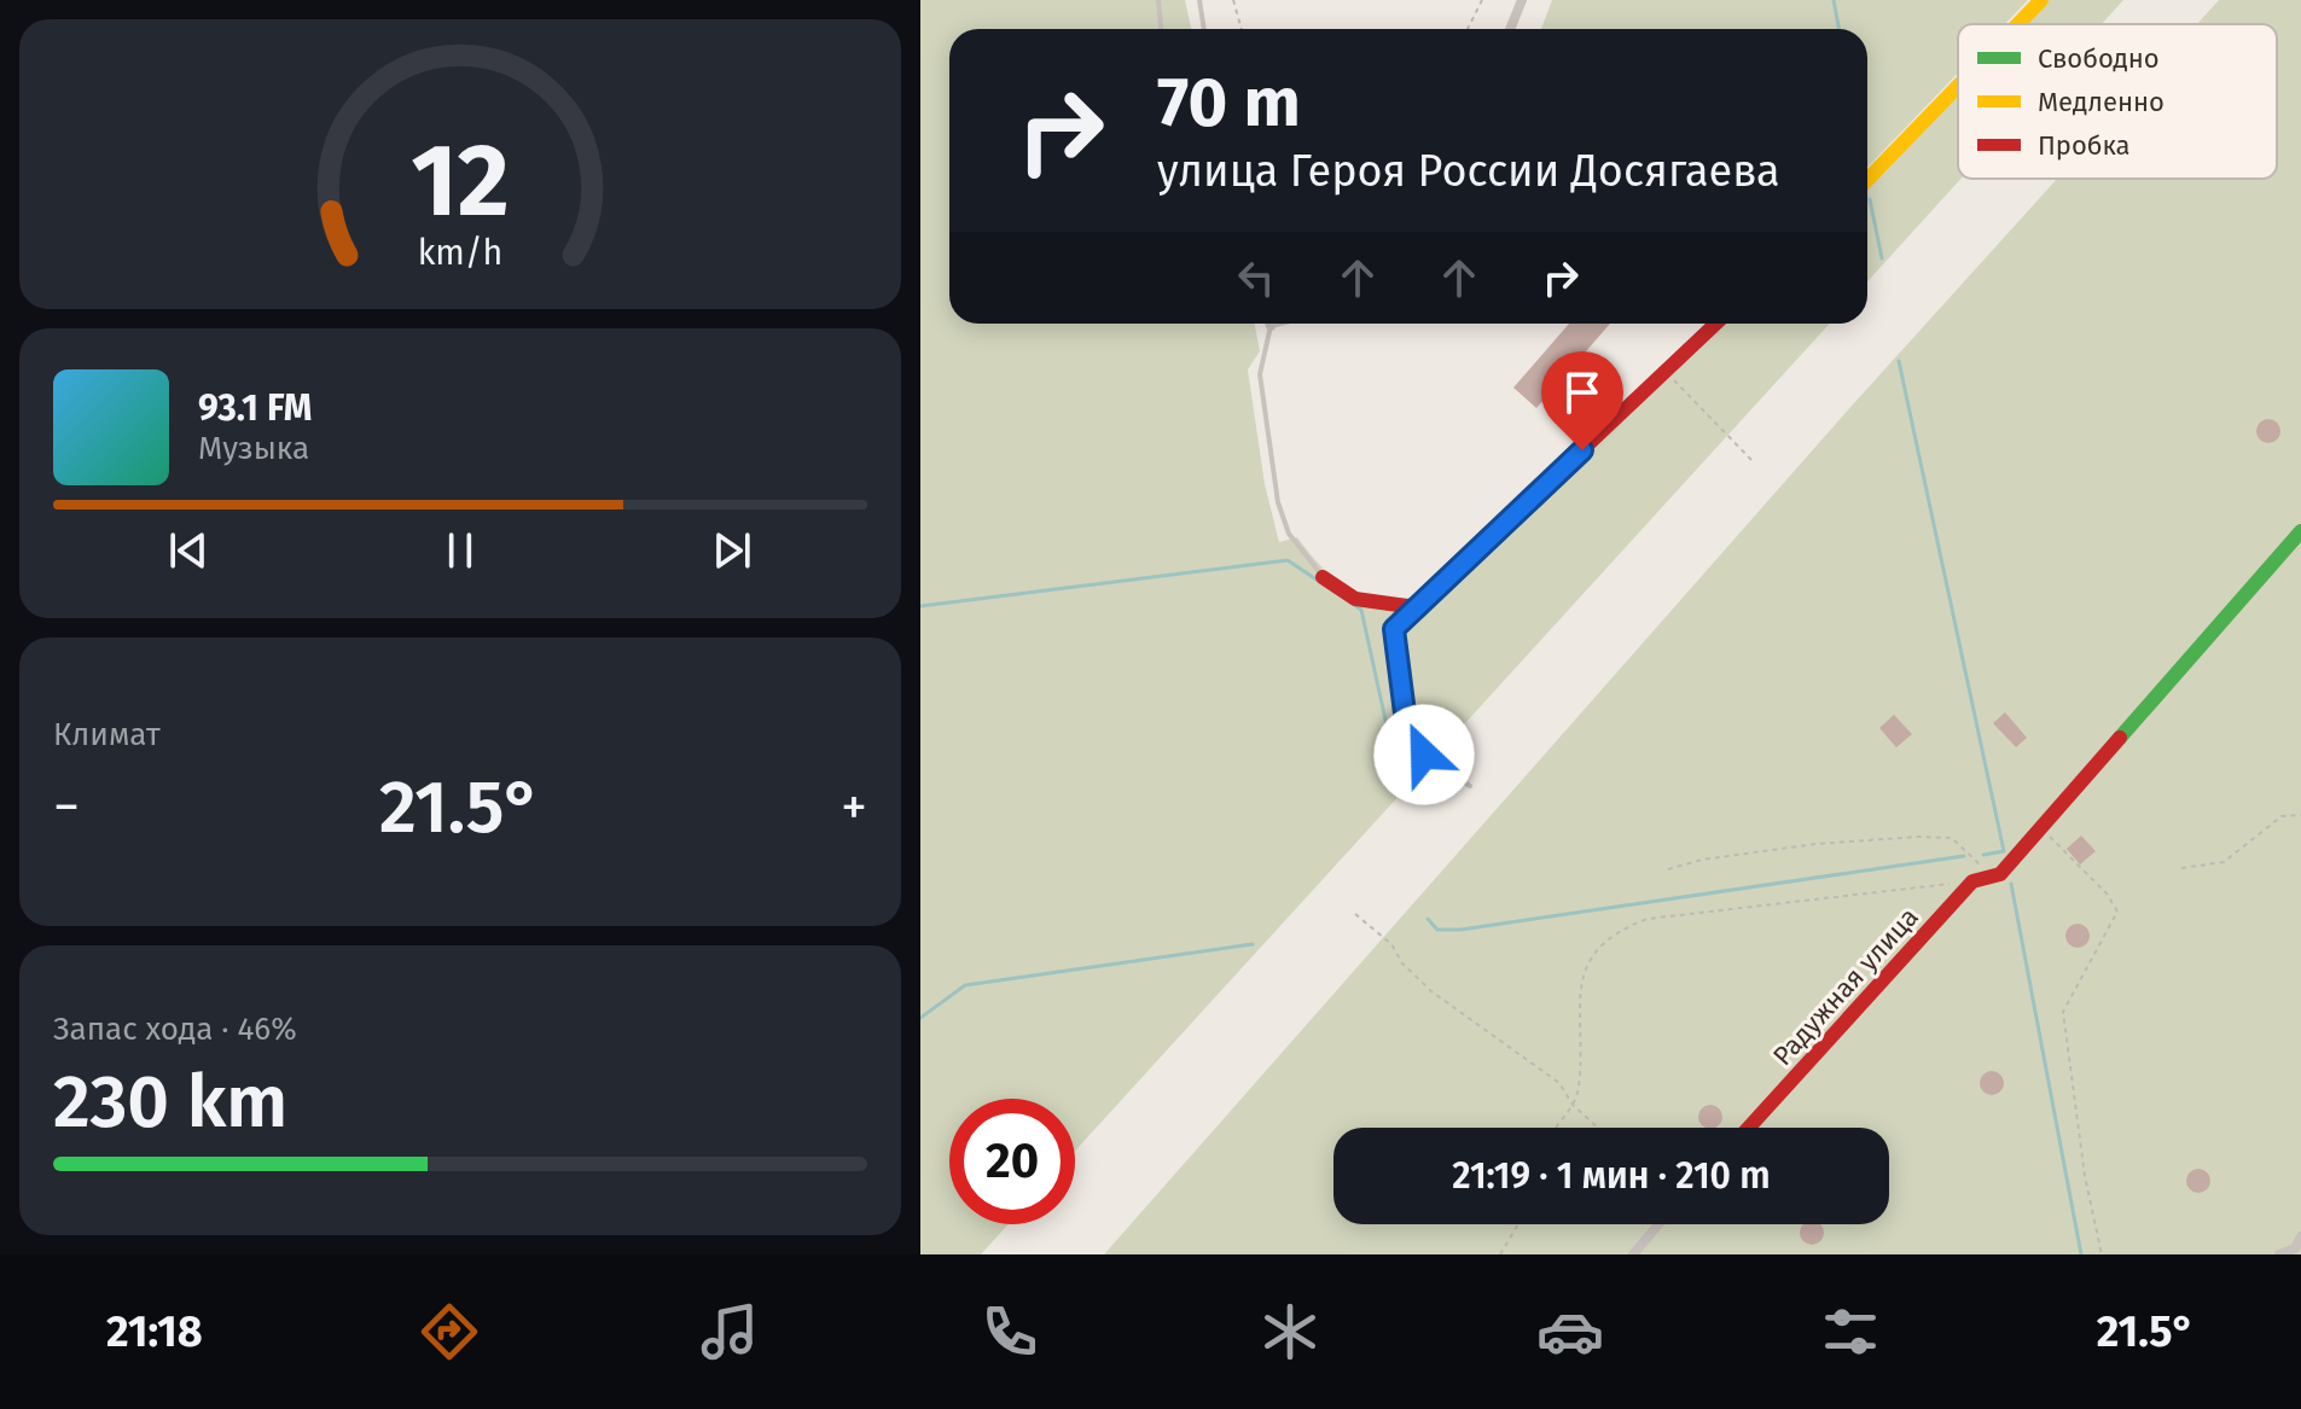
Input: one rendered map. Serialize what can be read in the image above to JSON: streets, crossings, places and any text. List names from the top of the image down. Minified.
{"streets":{"street":["Радужная улица"]},"legend":["Свободно","Медленно","Пробка"],"page":{"turn":["70 m","улица Героя России Досягаева"],"song":["93.1 FM","Музыка"],"tile":["Климат",["Запас хода · 46%","230 km"]],"heat":["−","21.5°","+"],"limit":"20","trip":"21:19 · 1 мин · 210 m","tabs":["21:18","21.5°"],"gauge":["12","km/h"]}}
